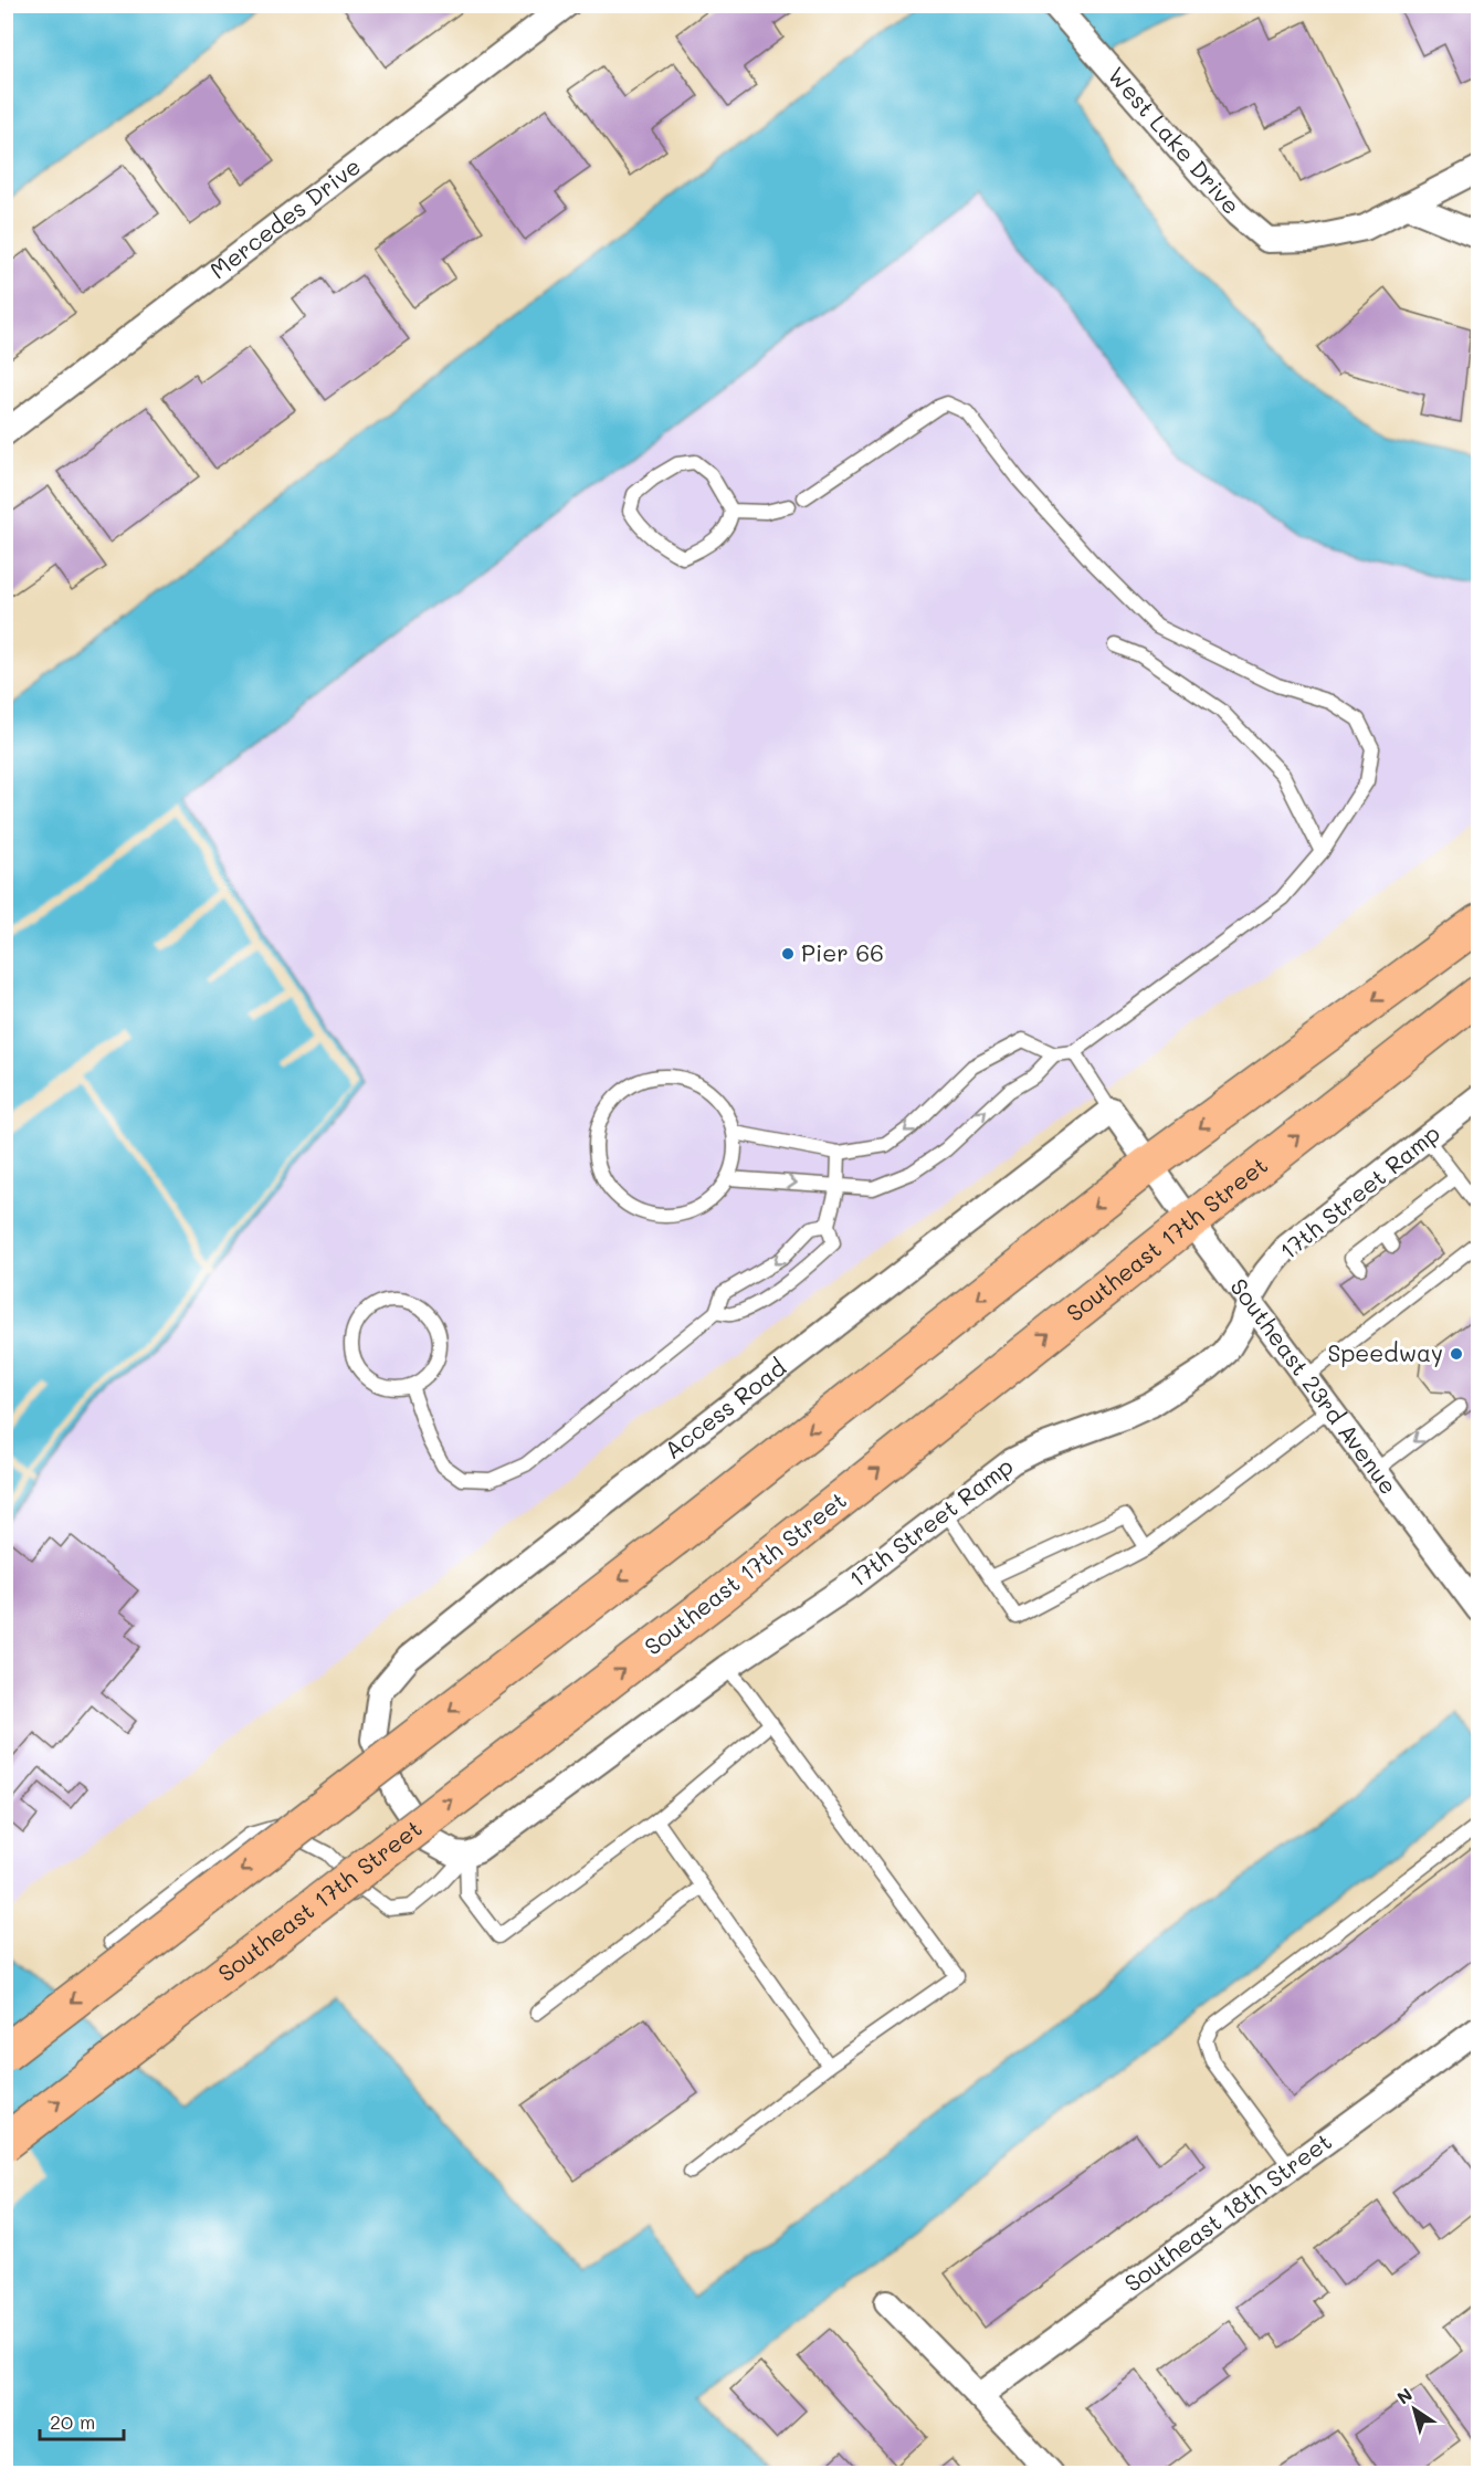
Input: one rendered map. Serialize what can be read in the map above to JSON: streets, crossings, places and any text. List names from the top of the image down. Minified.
{"streets":{"main road":["Southeast 17th Street"],"street":["West Lake Drive","Mercedes Drive","17th Street Ramp","Southeast 23rd Avenue","Access Road","Southeast 18th Street"]},"crossings":[["17th Street Ramp","Southeast 23rd Avenue"],["17th Street Ramp","Access Road"],["Southeast 17th Street","Southeast 23rd Avenue"]],"places":["Pier 66","Speedway"],"scale_bar":"20 m","north":"top left"}
